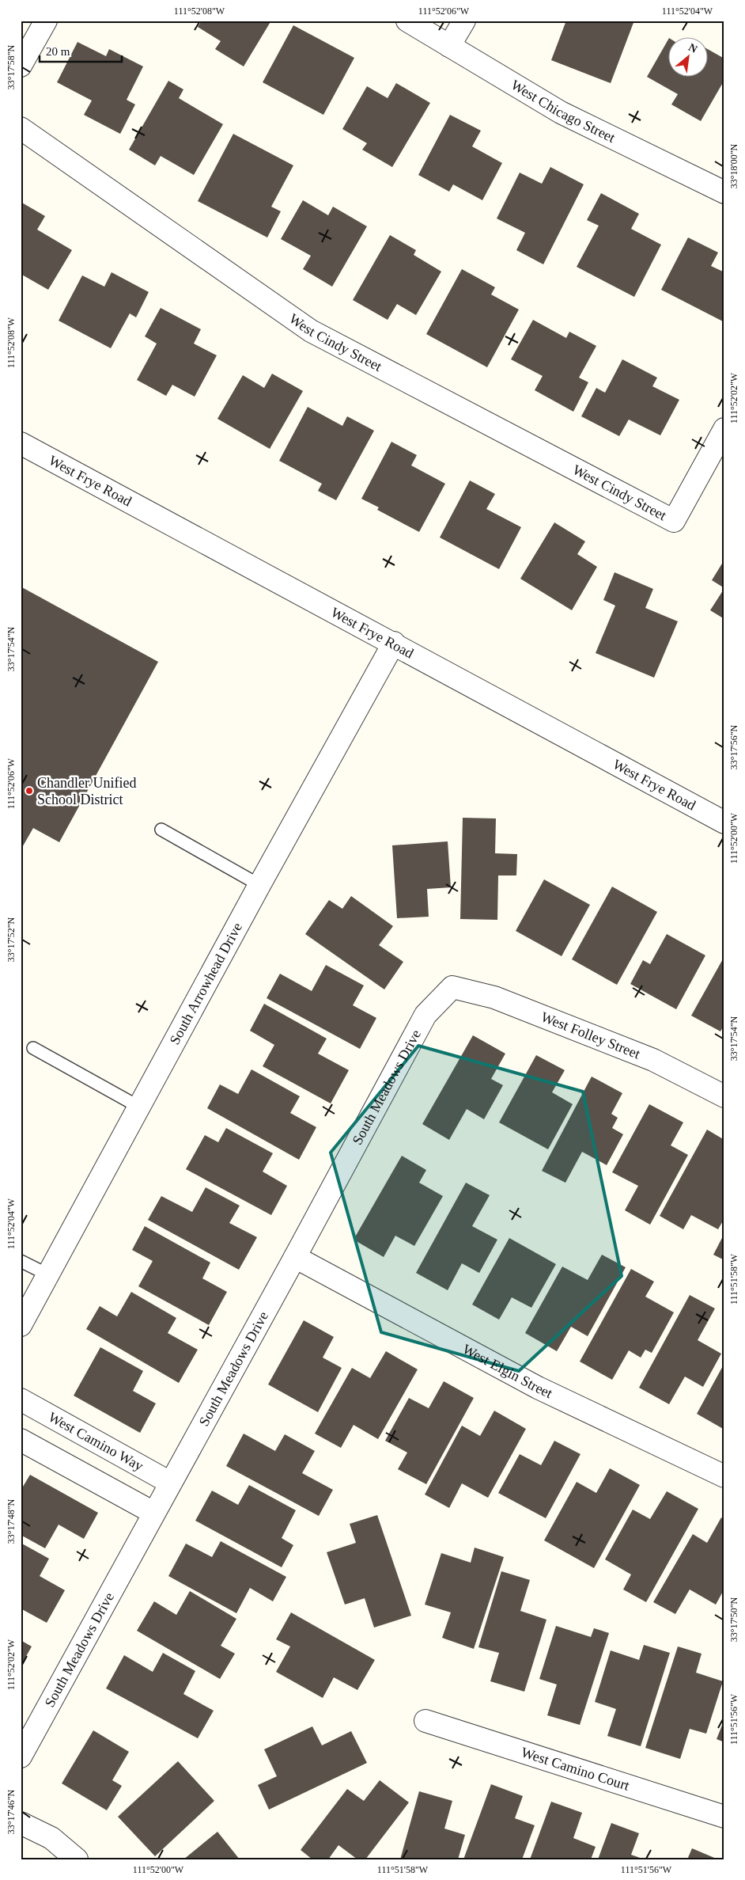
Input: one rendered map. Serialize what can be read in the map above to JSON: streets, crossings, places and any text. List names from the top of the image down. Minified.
{"streets":{"street":["West Chicago Street","West Cindy Street","West Frye Road","South Arrowhead Drive","West Folley Street","South Meadows Drive","West Elgin Street","West Camino Way","West Camino Court"]},"crossings":[["West Frye Road","South Arrowhead Drive"],["West Folley Street","South Meadows Drive"],["South Meadows Drive","West Elgin Street"],["South Meadows Drive","West Camino Way"]],"places":["Chandler Unified School District"],"scale_bar":"20 m","north":"top right","coordinates":["111°52'08\"W","111°52'06\"W","111°52'04\"W","33°17'58\"N","33°18'00\"N","111°52'02\"W","33°17'54\"N","33°17'56\"N","111°52'00\"W","33°17'52\"N","111°51'58\"W","33°17'48\"N","33°17'50\"N","111°51'56\"W","33°17'46\"N"]}
